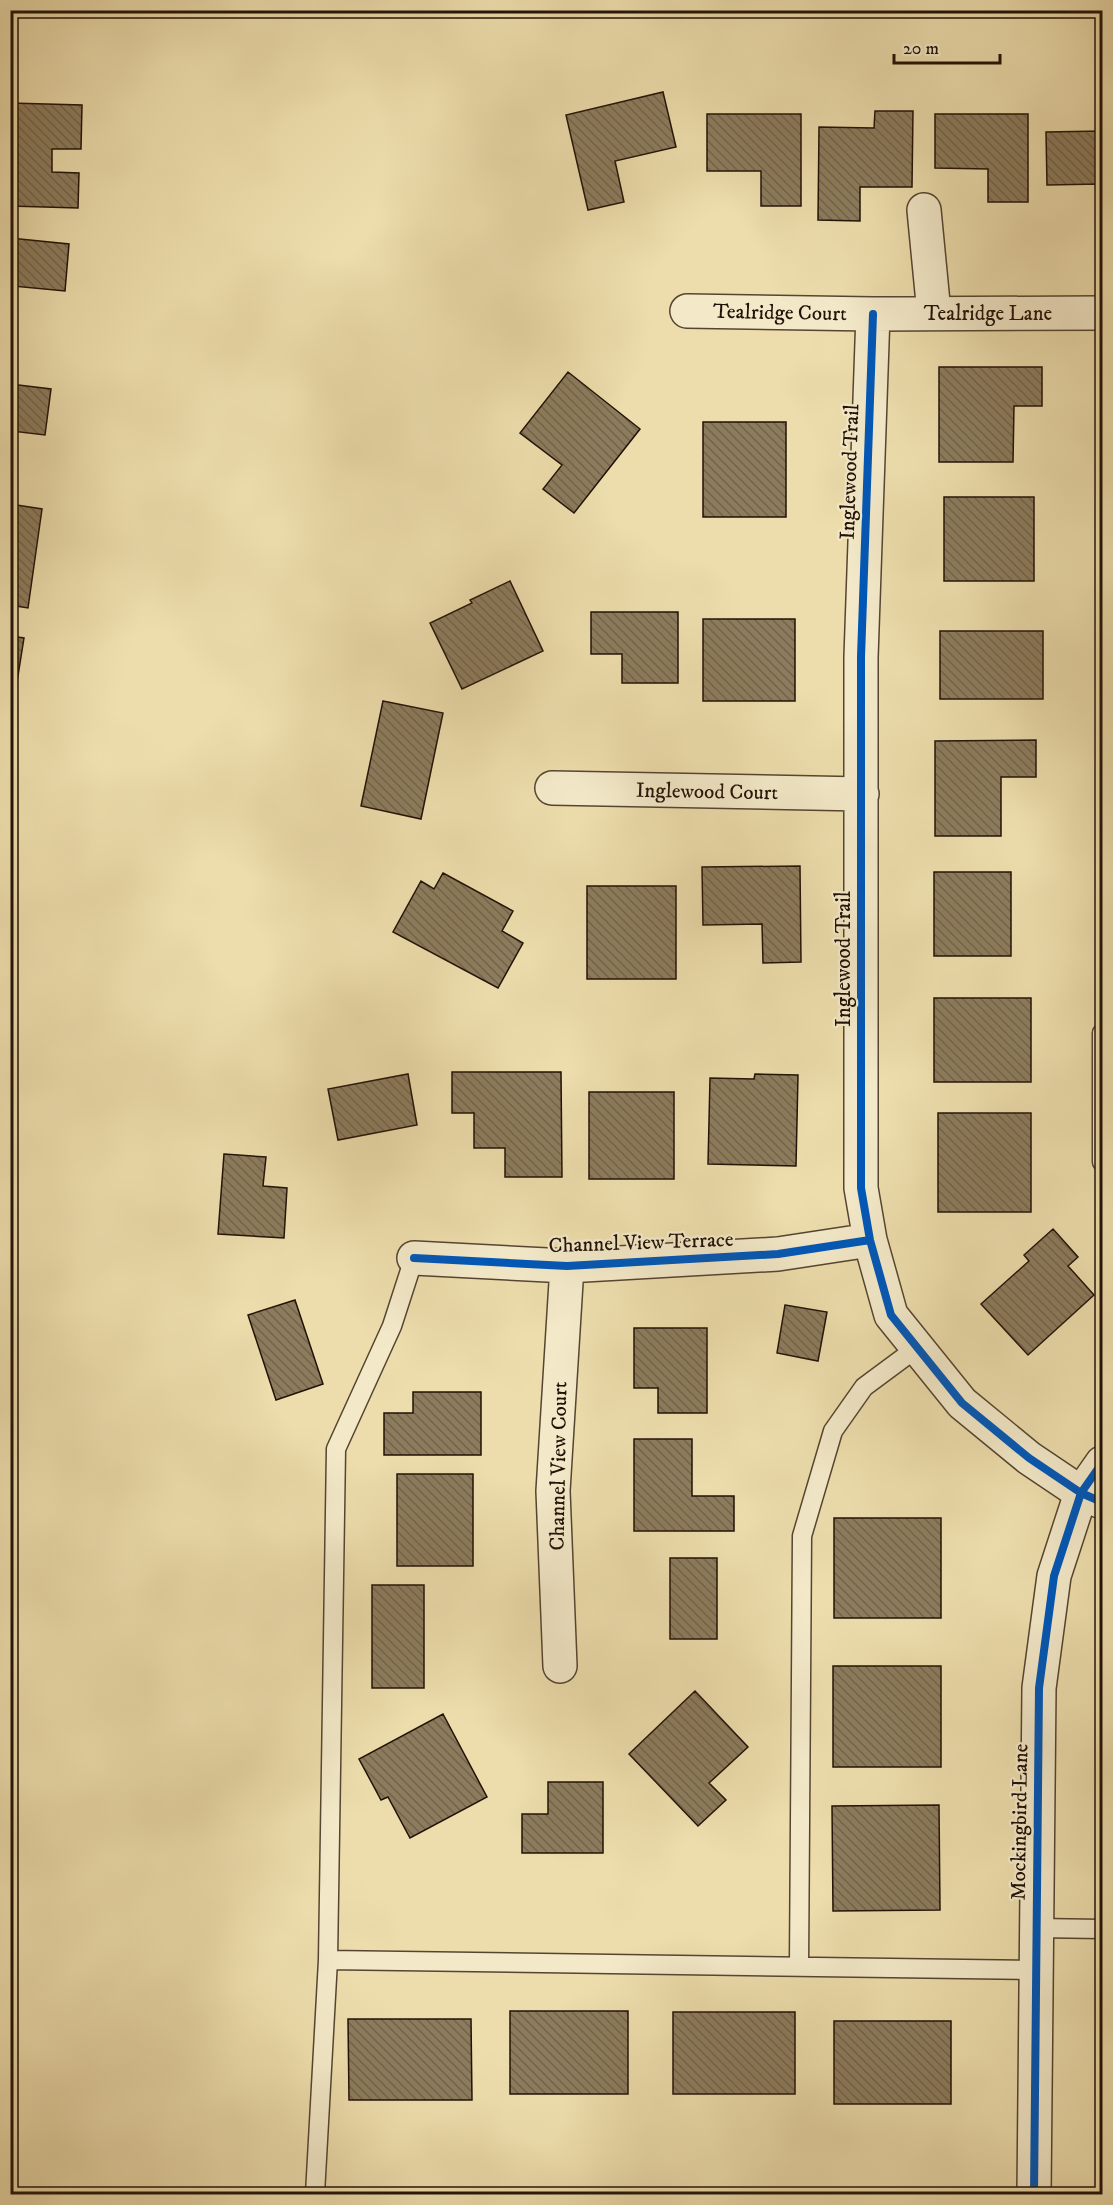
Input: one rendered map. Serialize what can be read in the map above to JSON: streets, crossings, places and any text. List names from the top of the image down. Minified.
{"streets":{"street":["Tealridge Court","Tealridge Lane","Inglewood Trail","Inglewood Court","Channel View Terrace","Channel View Court","Mockingbird Lane"]},"crossings":[["Tealridge Court","Tealridge Lane"],["Tealridge Court","Inglewood Trail"],["Tealridge Lane","Inglewood Trail"],["Inglewood Trail","Inglewood Court"],["Inglewood Trail","Channel View Terrace"],["Inglewood Trail","Mockingbird Lane"],["Channel View Terrace","Channel View Court"]],"scale_bar":"20 m"}
